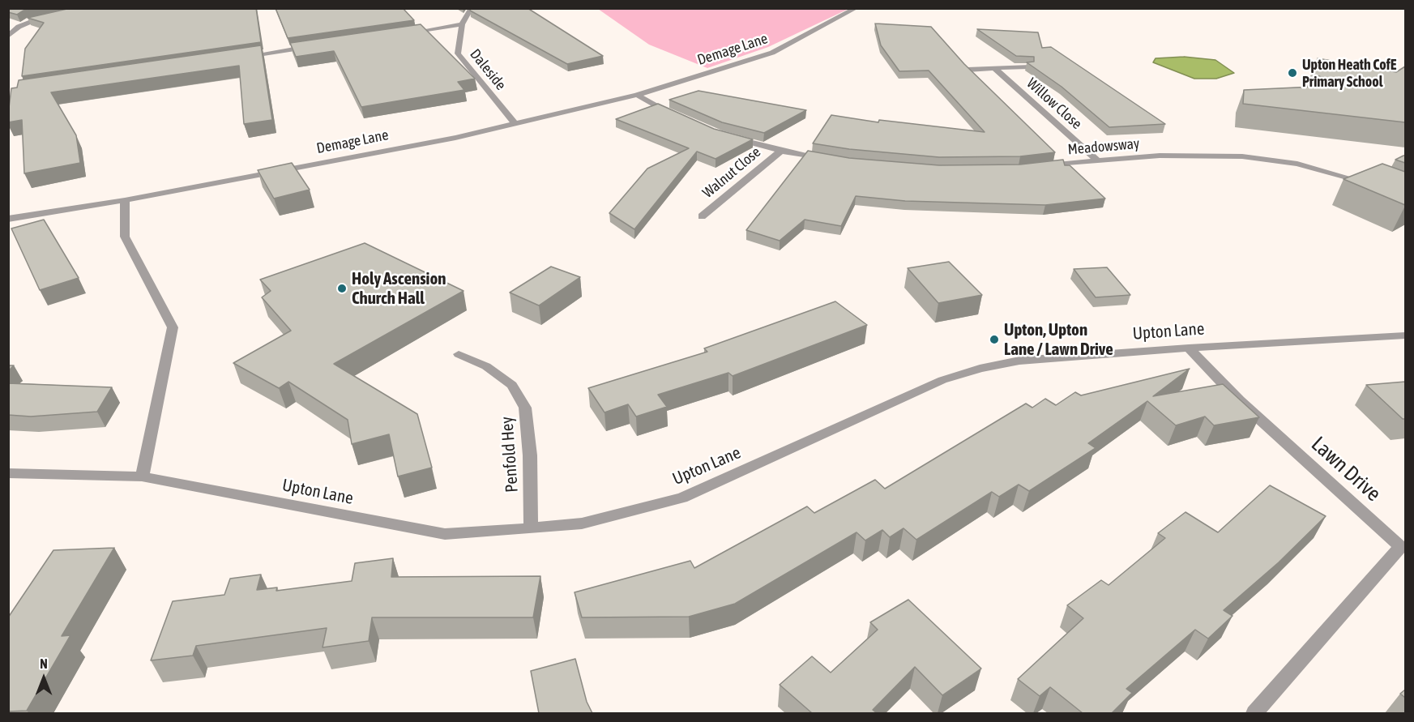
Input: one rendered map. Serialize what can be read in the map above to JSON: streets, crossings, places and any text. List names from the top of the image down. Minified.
{"streets":{"street":["Demage Lane","Daleside","Willow Close","Meadowsway","Walnut Close","Upton Lane","Penfold Hey","Lawn Drive"]},"crossings":[["Demage Lane","Daleside"],["Willow Close","Meadowsway"],["Upton Lane","Penfold Hey"],["Upton Lane","Lawn Drive"]],"places":["Upton Heath CofE Primary School","Holy Ascension Church Hall","Upton, Upton Lane / Lawn Drive"],"north":"top"}
